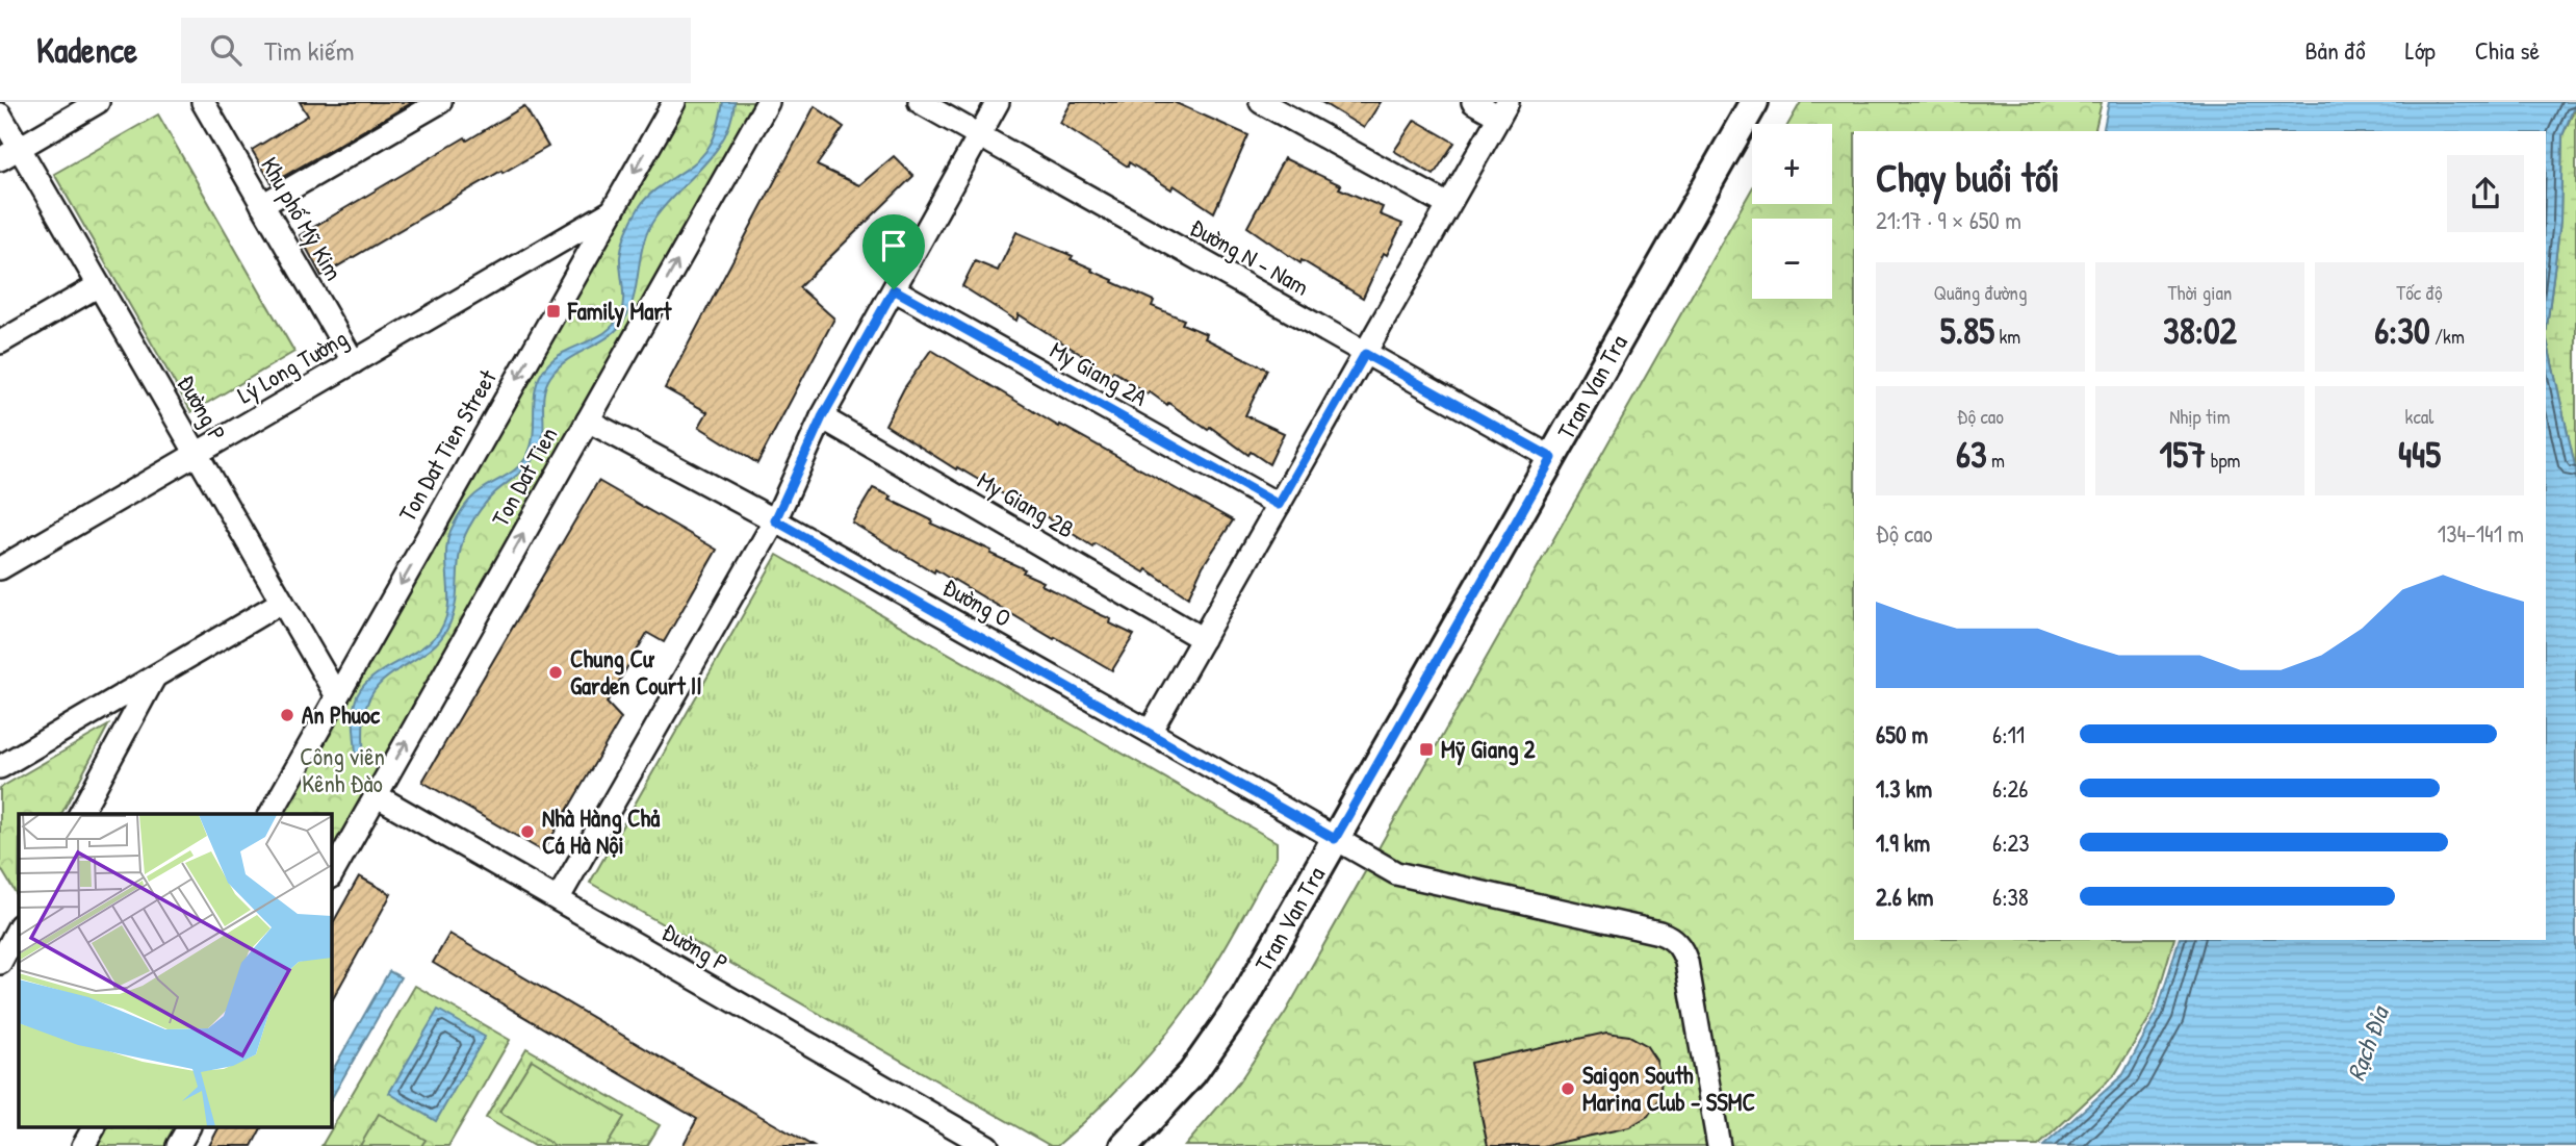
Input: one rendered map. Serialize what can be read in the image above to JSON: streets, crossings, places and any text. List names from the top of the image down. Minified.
{"streets":{"main road":["Tran Van Tra"],"street":["Khu phố Mỹ Kim","Đường N - Nam","Lý Long Tường","My Giang 2A","Đường P","Ton Dat Tien Street","Ton Dat Tien","My Giang 2B","Đường O"]},"crossings":[["Khu phố Mỹ Kim","Lý Long Tường"],["Đường N - Nam","Tran Van Tra"],["Lý Long Tường","Đường P"],["Lý Long Tường","Ton Dat Tien Street"],["Tran Van Tra","Đường O"],["Đường P","Ton Dat Tien Street"],["Đường P","Ton Dat Tien"],["Ton Dat Tien","Đường O"]],"one_way":["Ton Dat Tien Street","Ton Dat Tien"],"water":["Rạch Đỉa"],"parks":["Công viên Kênh Đào"],"places":{"transit":["Family Mart","Mỹ Giang 2"],"other":["Chung Cư Garden Court II","An Phuoc","Nhà Hàng Chả Cá Hà Nội","Saigon South Marina Club - SSMC"]},"page":{"header":"Kadence","search":"Tìm kiếm","nav":["Bản đồ","Lớp","Chia sẻ"],"map_buttons":["+","−"],"heading":["Chạy buổi tối","21:17 · 9 × 650 m"],"stats":[["Quãng đường","5.85 km"],["Thời gian","38:02"],["Tốc độ","6:30 /km"],["Độ cao","63 m"],["Nhịp tim","157 bpm"],["kcal","445"]],"chart":["Độ cao","134–141 m"],"list":[{"name":"650 m","note":"6:11"},{"name":"1.3 km","note":"6:26"},{"name":"1.9 km","note":"6:23"},{"name":"2.6 km","note":"6:38"}]}}
